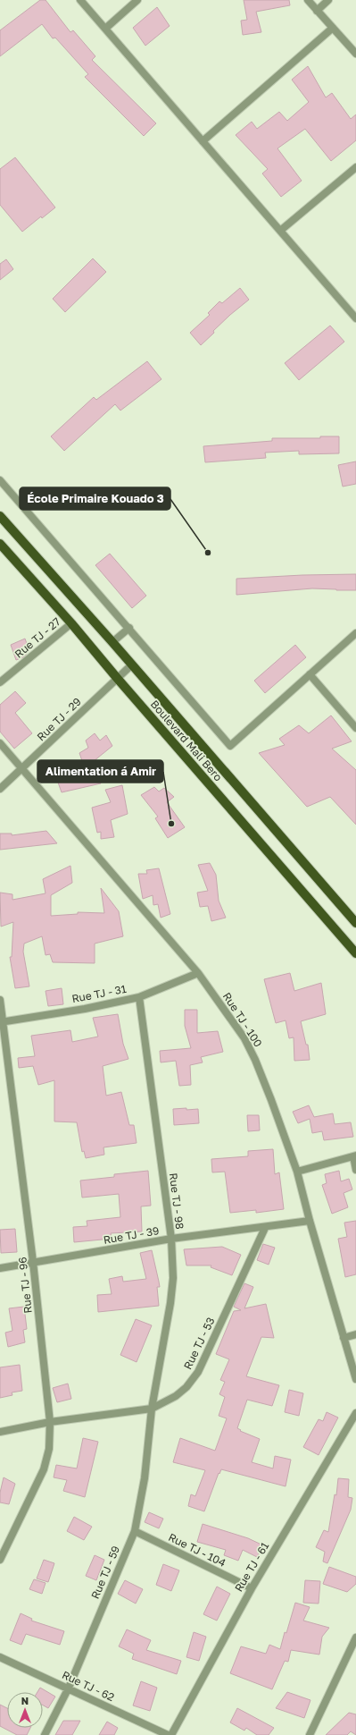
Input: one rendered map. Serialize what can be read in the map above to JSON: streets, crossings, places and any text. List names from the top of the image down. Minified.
{"streets":{"main road":["Boulevard Mali Bero"],"street":["Rue TJ - 27","Rue TJ - 29","Rue TJ - 31","Rue TJ - 100","Rue TJ - 98","Rue TJ - 39","Rue TJ - 96","Rue TJ - 53","Rue TJ - 104","Rue TJ - 61","Rue TJ - 59","Rue TJ - 62"]},"crossings":[["Rue TJ - 27","Boulevard Mali Bero"],["Rue TJ - 29","Boulevard Mali Bero"],["Rue TJ - 29","Rue TJ - 100"],["Rue TJ - 31","Rue TJ - 100"],["Rue TJ - 31","Rue TJ - 98"],["Rue TJ - 31","Rue TJ - 96"],["Rue TJ - 100","Rue TJ - 39"],["Rue TJ - 98","Rue TJ - 39"],["Rue TJ - 98","Rue TJ - 53"],["Rue TJ - 98","Rue TJ - 59"],["Rue TJ - 39","Rue TJ - 96"],["Rue TJ - 39","Rue TJ - 53"],["Rue TJ - 96","Rue TJ - 53"],["Rue TJ - 53","Rue TJ - 59"],["Rue TJ - 104","Rue TJ - 61"],["Rue TJ - 104","Rue TJ - 59"],["Rue TJ - 59","Rue TJ - 62"]],"places":["École Primaire Kouado 3","Alimentation á Amir"],"north":"top"}
